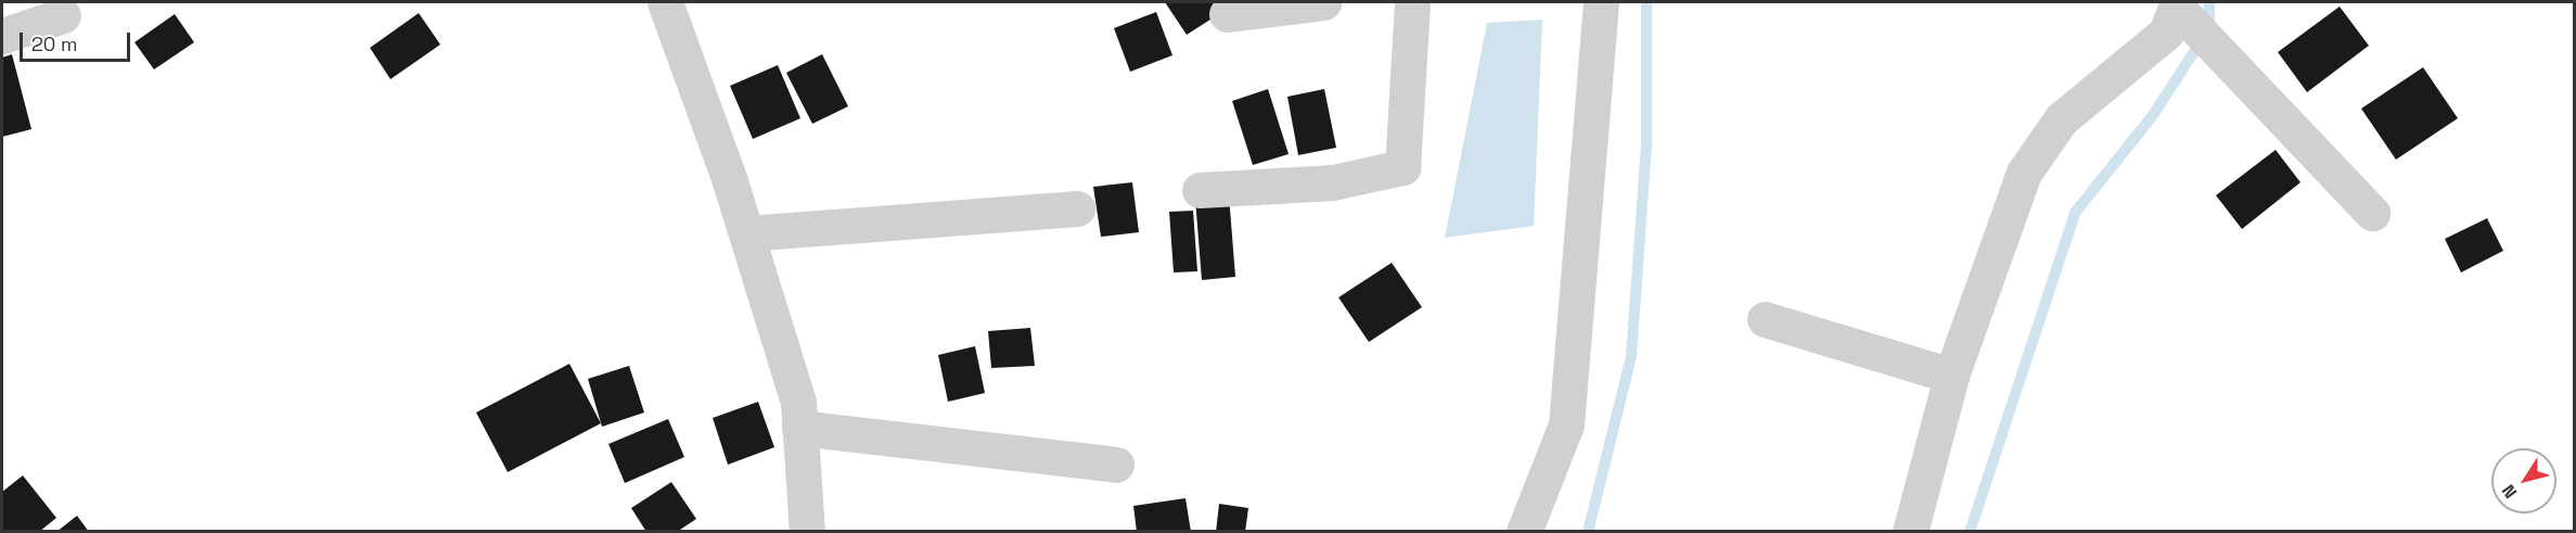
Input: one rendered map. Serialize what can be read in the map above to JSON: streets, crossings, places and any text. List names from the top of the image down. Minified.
{"scale_bar":"20 m","north":"bottom left"}
